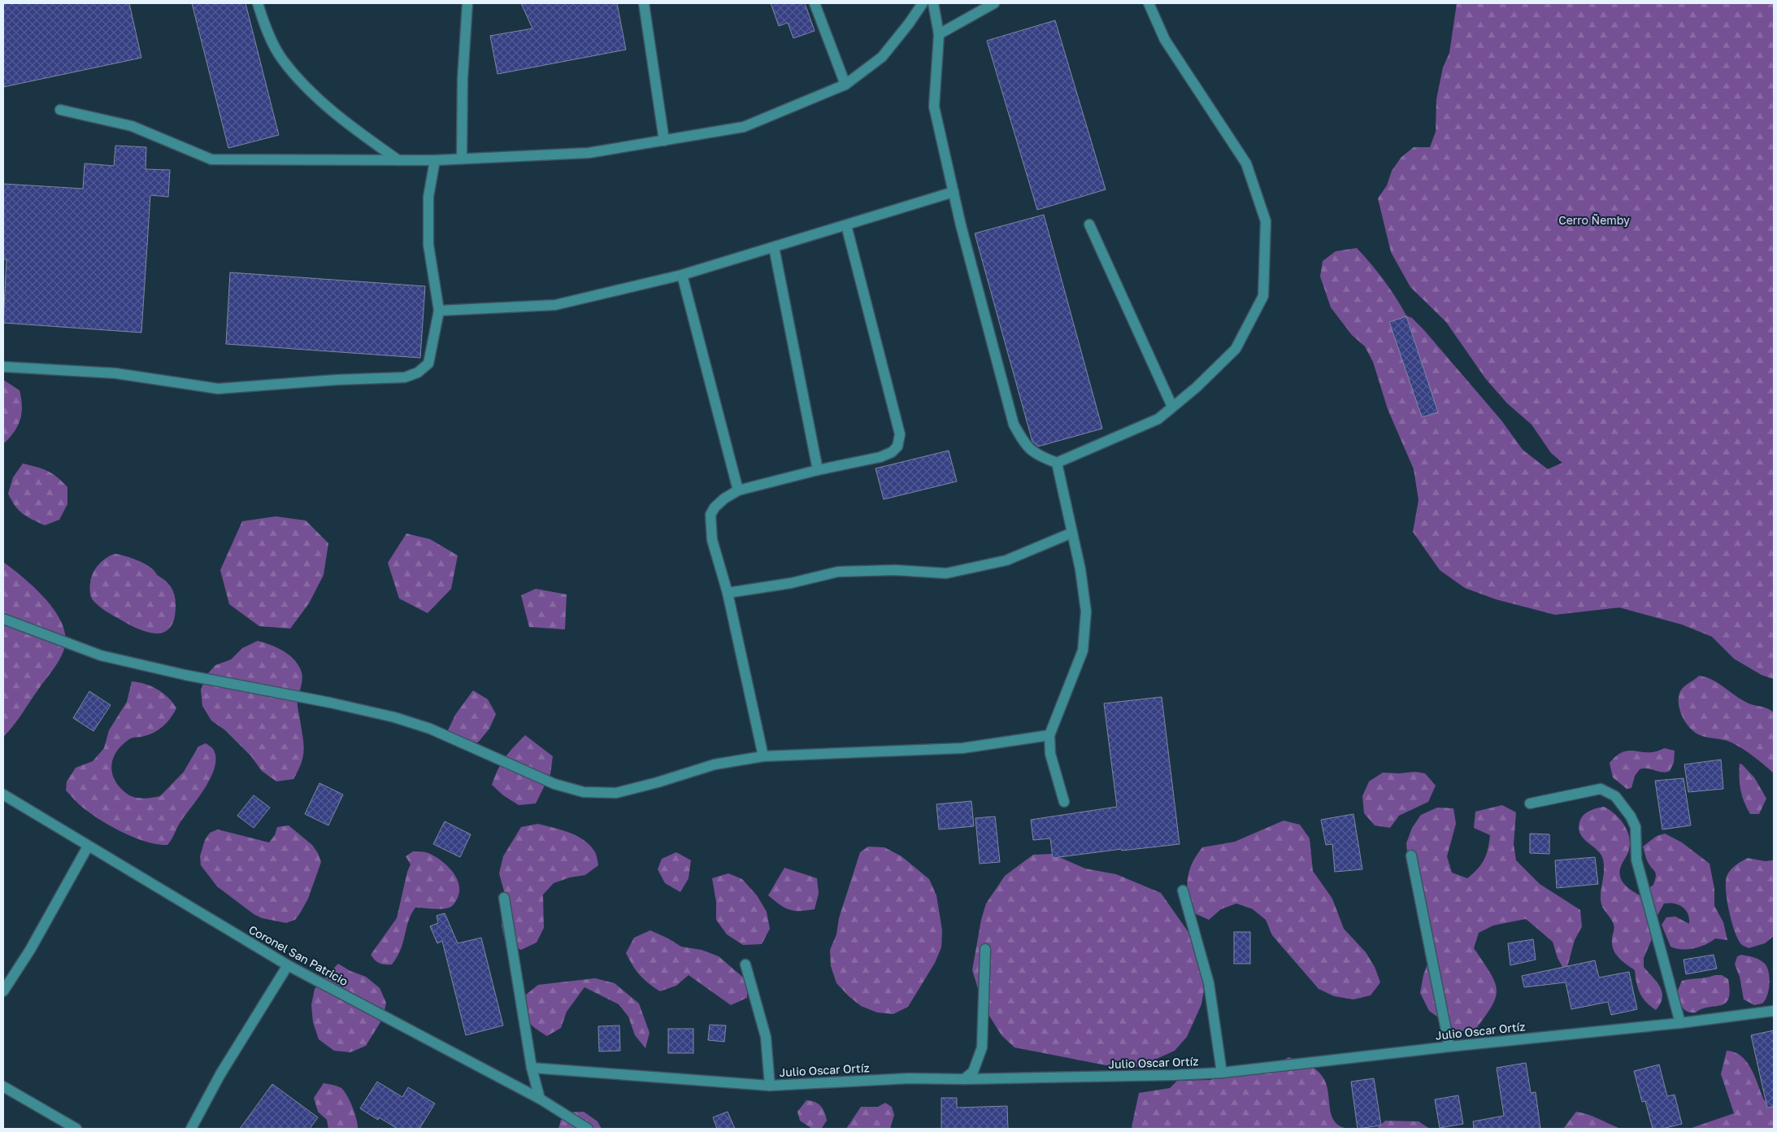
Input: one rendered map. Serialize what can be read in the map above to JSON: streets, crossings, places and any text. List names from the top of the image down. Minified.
{"streets":{"street":["Coronel San Patricio","Julio Oscar Ortíz"]},"parks":["Cerro Ñemby"]}
